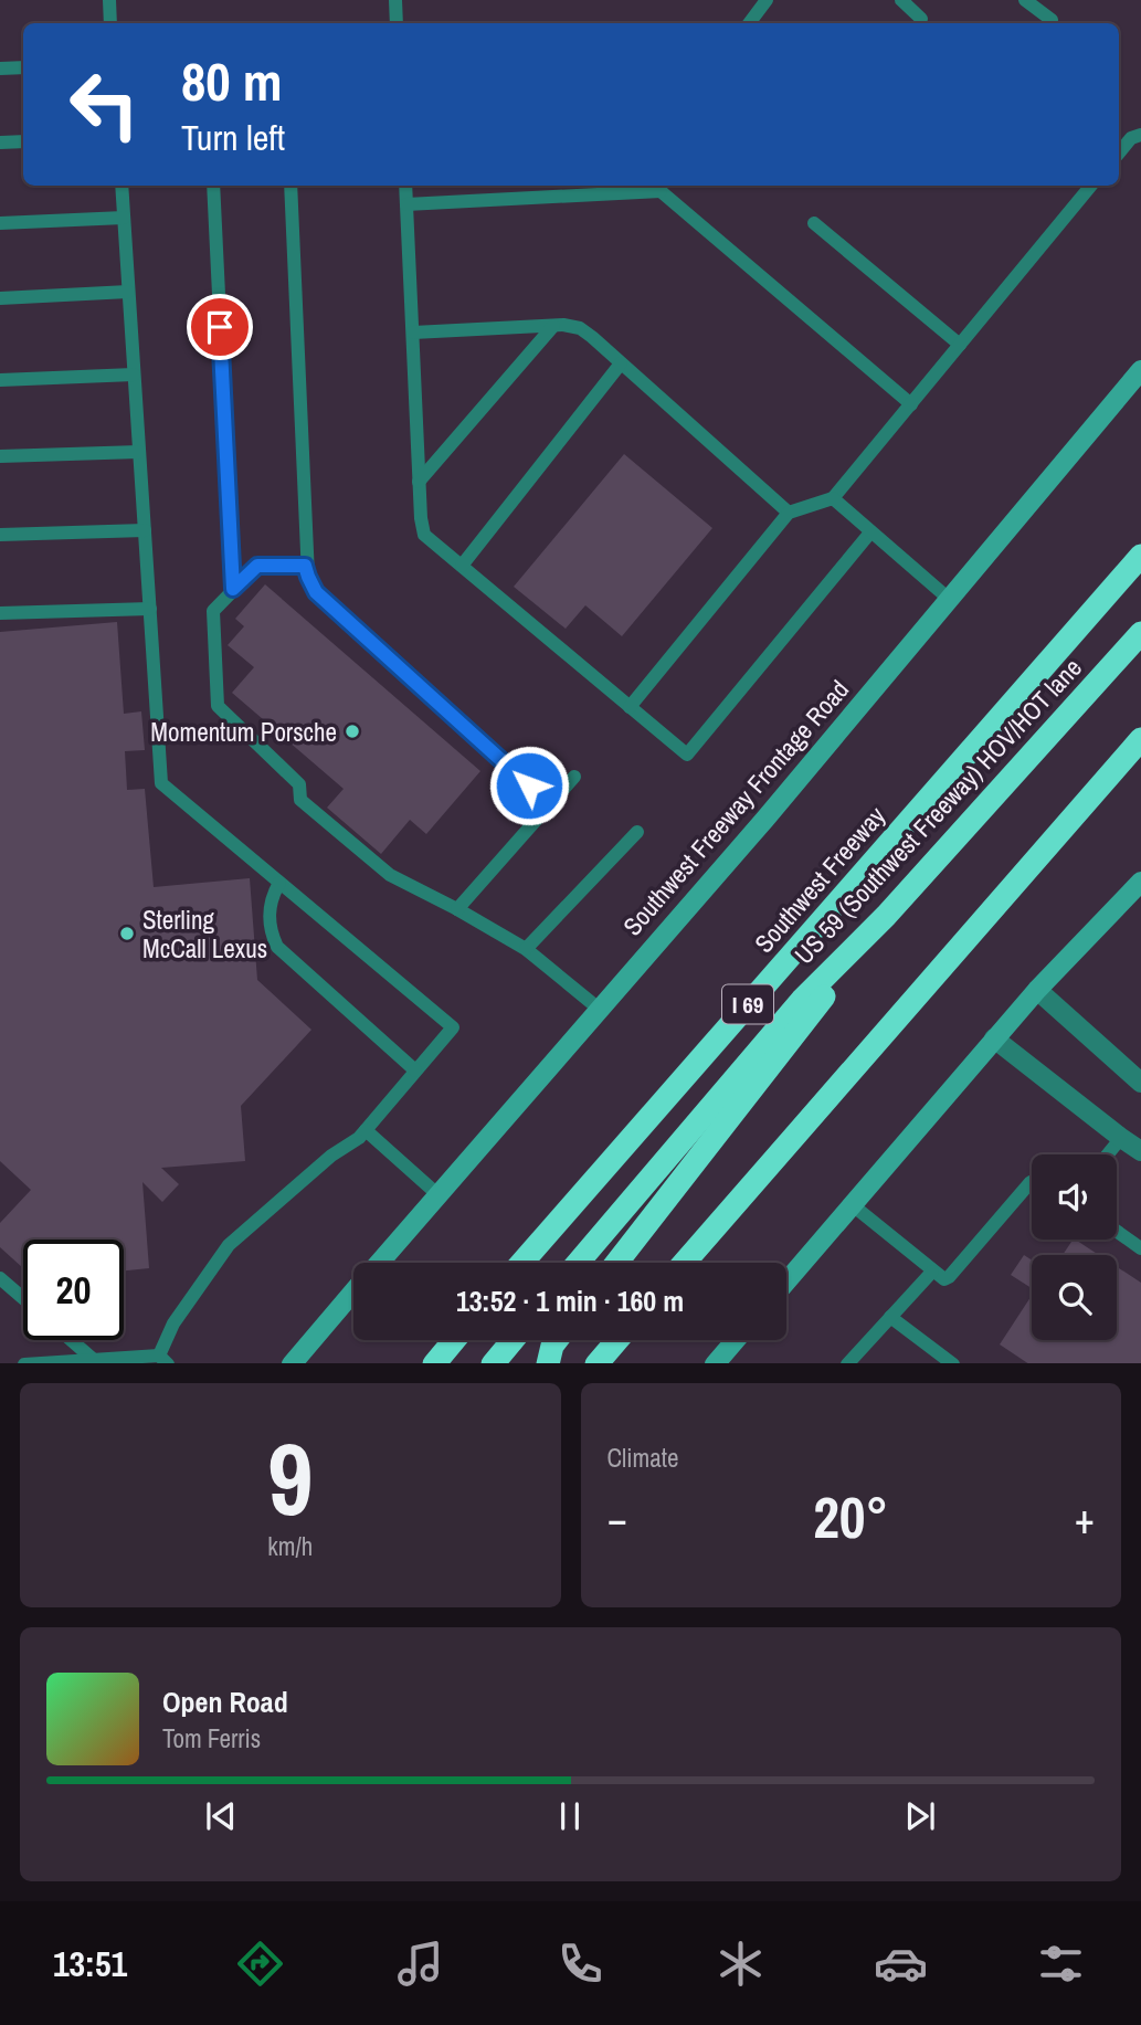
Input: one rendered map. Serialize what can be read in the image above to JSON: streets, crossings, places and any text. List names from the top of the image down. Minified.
{"streets":{"highway":["US 59 (Southwest Freeway) HOV/HOT lane","Southwest Freeway","I 69"],"main road":["Southwest Freeway Frontage Road"]},"places":["Momentum Porsche","Sterling McCall Lexus"],"page":{"turn":["80 m","Turn left"],"limit":"20","trip":"13:52 · 1 min · 160 m","tile":[["9","km/h"],"Climate"],"heat":["−","20°","+"],"song":["Open Road","Tom Ferris"],"tabs":"13:51"}}
